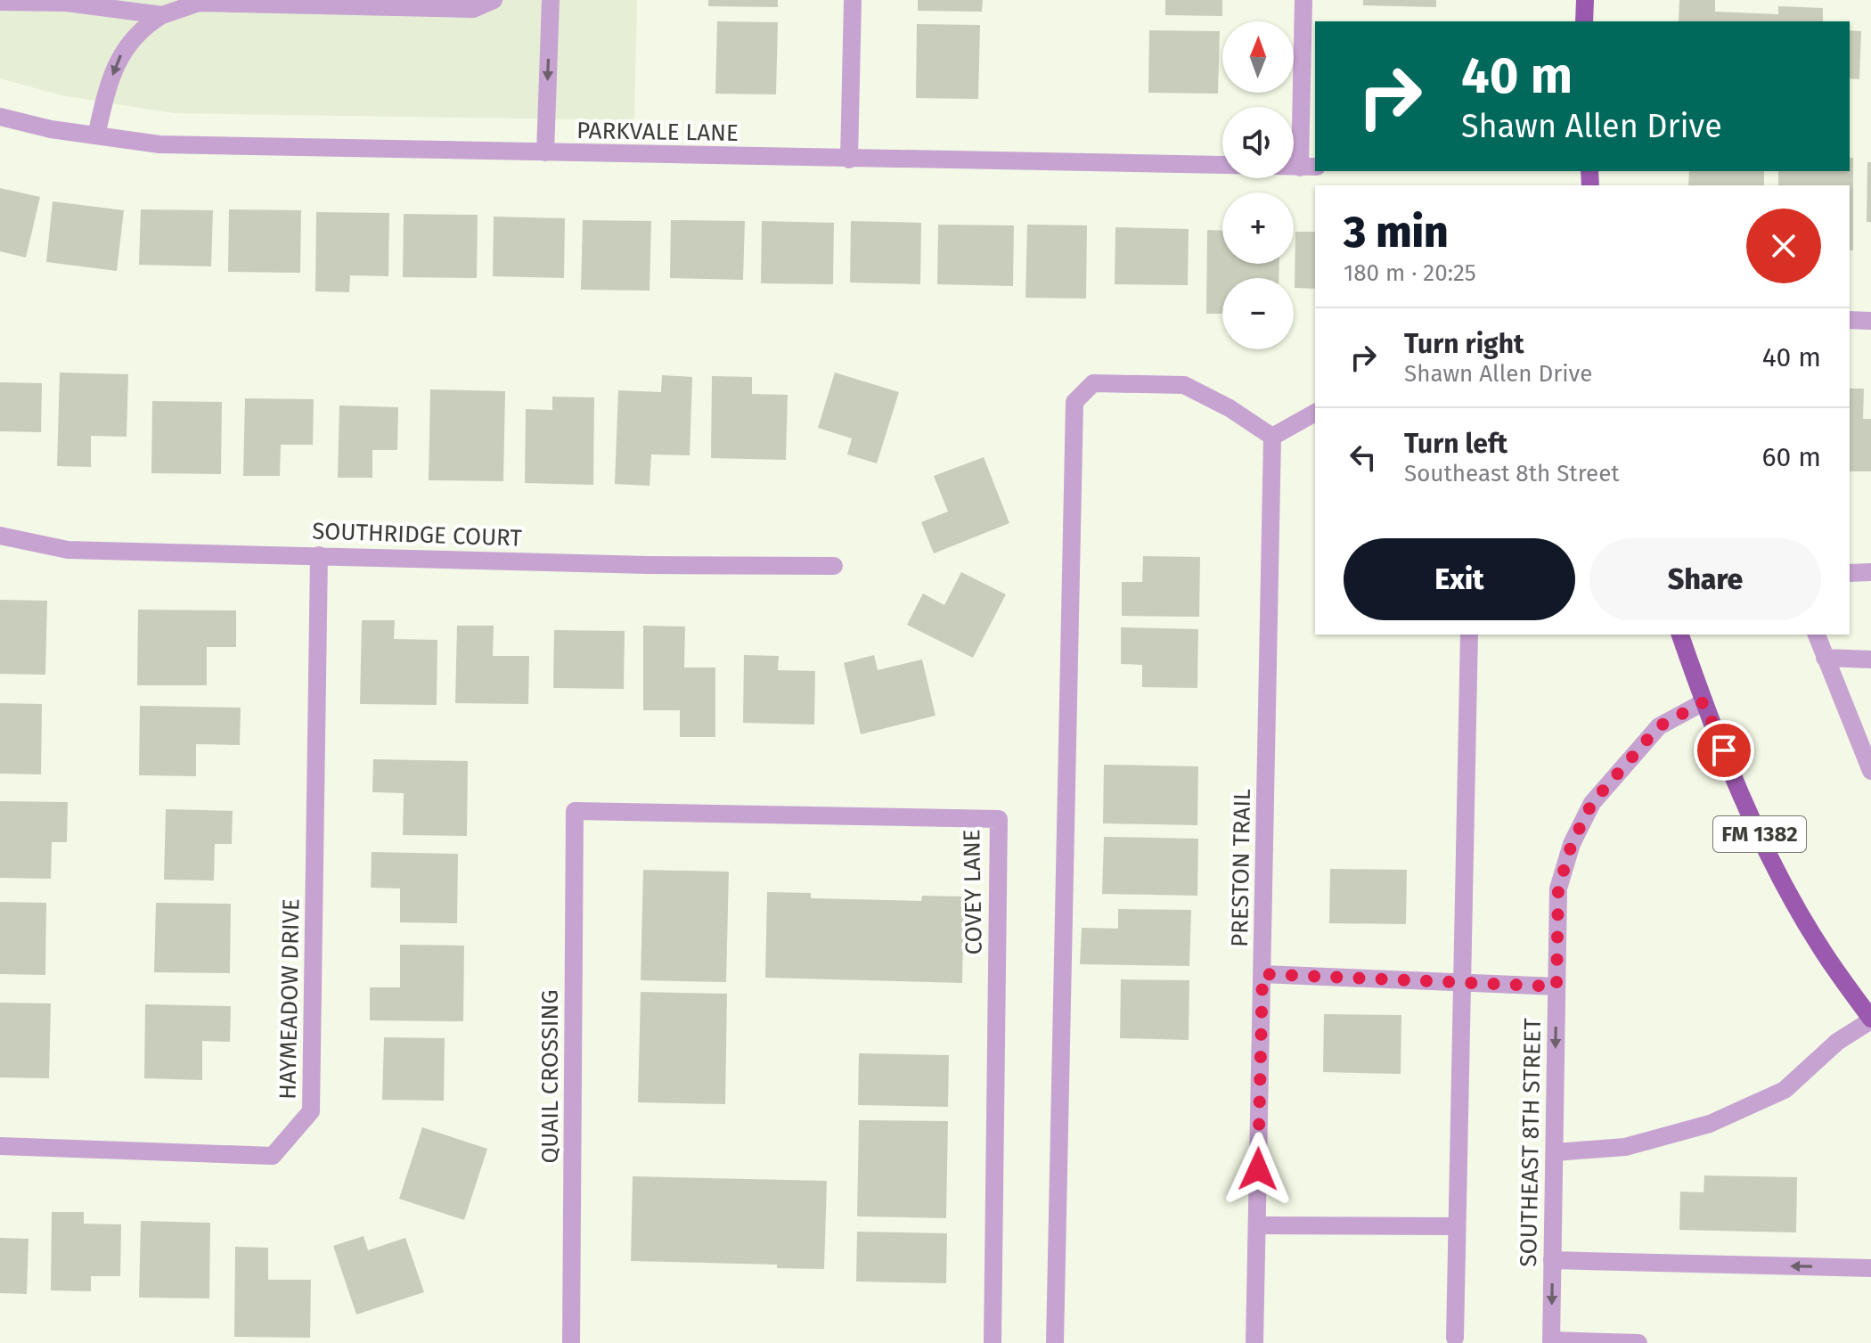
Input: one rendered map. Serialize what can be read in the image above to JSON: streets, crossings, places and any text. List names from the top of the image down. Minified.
{"streets":{"main road":["FM 1382"],"street":["PARKVALE LANE","SOUTHRIDGE COURT","PRESTON TRAIL","COVEY LANE","HAYMEADOW DRIVE","QUAIL CROSSING","SOUTHEAST 8TH STREET"]},"crossings":[["SOUTHRIDGE COURT","HAYMEADOW DRIVE"],["FM 1382","SOUTHEAST 8TH STREET"],["COVEY LANE","QUAIL CROSSING"]],"north":"top","page":{"map_buttons":["+","−"],"turn":["40 m","Shawn Allen Drive"],"heading":["3 min","180 m · 20:25"],"list":[{"name":"Turn right","note":"Shawn Allen Drive","value":"40 m"},{"name":"Turn left","note":"Southeast 8th Street","value":"60 m"}],"buttons":["Exit","Share"]}}
